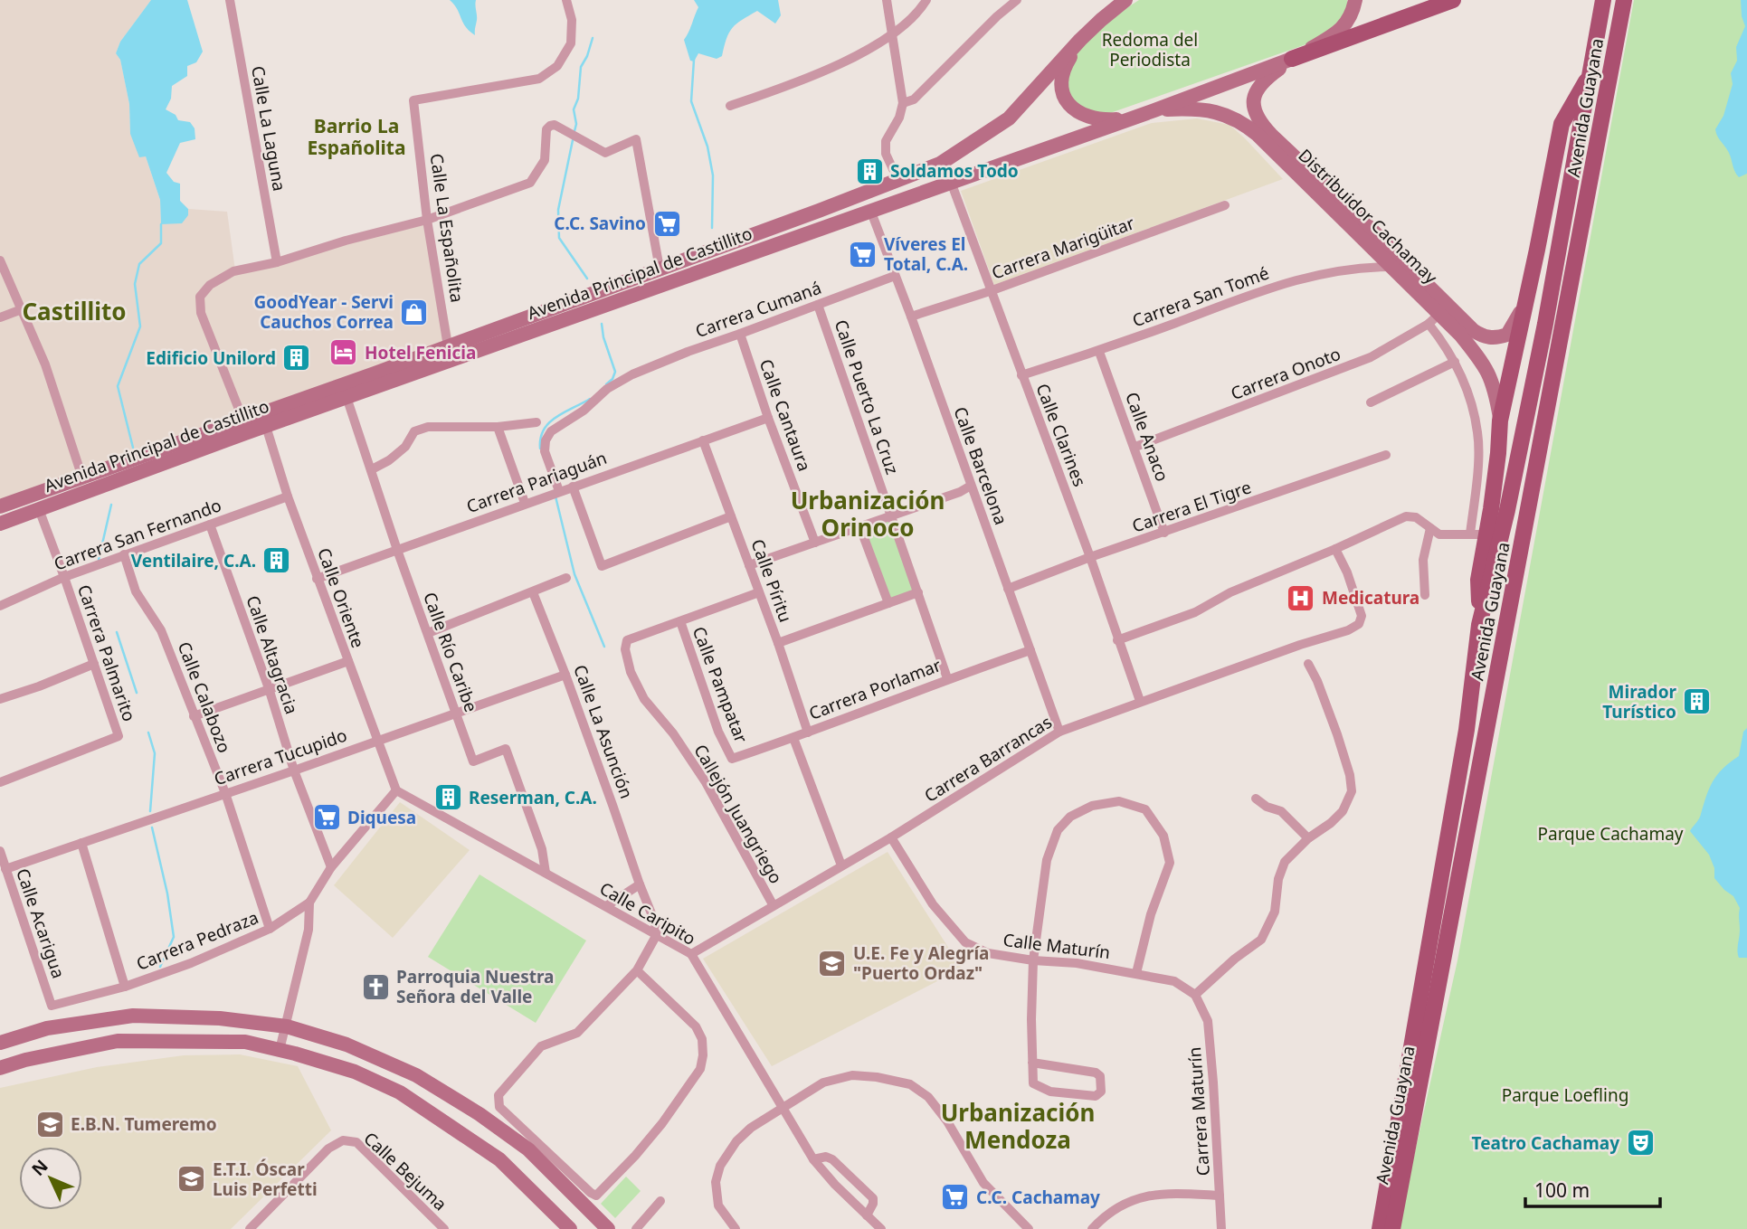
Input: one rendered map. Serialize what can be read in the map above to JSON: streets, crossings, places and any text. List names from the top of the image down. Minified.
{"streets":{"main road":["Avenida Guayana","Distribuidor Cachamay","Avenida Principal de Castillito"],"street":["Calle La Laguna","Calle La Españolita","Carrera Marigüitar","Carrera San Tomé","Carrera Cumaná","Carrera Onoto","Calle Puerto La Cruz","Calle Cantaura","Calle Clarines","Calle Anaco","Calle Barcelona","Carrera Pariaguán","Carrera El Tigre","Carrera San Fernando","Calle Píritu","Calle Oriente","Calle Río Caribe","Carrera Palmarito","Calle Altagracia","Calle Pampatar","Carrera Porlamar","Calle Calabozo","Calle La Asunción","Carrera Tucupido","Carrera Barrancas","Callejón Juangriego","Calle Caripito","Calle Acarigua","Carrera Pedraza","Calle Maturín","Carrera Maturín","Calle Bejuma"]},"crossings":[["Avenida Guayana","Distribuidor Cachamay"],["Distribuidor Cachamay","Avenida Principal de Castillito"],["Distribuidor Cachamay","Carrera San Tomé"],["Distribuidor Cachamay","Carrera Onoto"],["Calle La Españolita","Avenida Principal de Castillito"],["Carrera Marigüitar","Calle Clarines"],["Carrera Marigüitar","Calle Barcelona"],["Avenida Principal de Castillito","Calle Clarines"],["Avenida Principal de Castillito","Calle Barcelona"],["Avenida Principal de Castillito","Calle Oriente"],["Avenida Principal de Castillito","Calle Río Caribe"],["Avenida Principal de Castillito","Carrera Palmarito"],["Carrera San Tomé","Calle Clarines"],["Carrera San Tomé","Calle Anaco"],["Carrera Cumaná","Calle Puerto La Cruz"],["Carrera Cumaná","Calle Cantaura"],["Carrera Cumaná","Calle Barcelona"],["Carrera Cumaná","Carrera Pariaguán"],["Carrera Onoto","Calle Anaco"],["Calle Puerto La Cruz","Carrera Porlamar"],["Calle Cantaura","Carrera Pariaguán"],["Calle Clarines","Carrera El Tigre"],["Calle Clarines","Carrera Barrancas"],["Calle Anaco","Carrera El Tigre"],["Calle Barcelona","Carrera El Tigre"],["Calle Barcelona","Carrera Porlamar"],["Calle Barcelona","Carrera Barrancas"],["Carrera Pariaguán","Calle Píritu"],["Carrera Pariaguán","Calle Oriente"],["Carrera Pariaguán","Calle Río Caribe"],["Carrera San Fernando","Calle Oriente"],["Carrera San Fernando","Carrera Palmarito"],["Carrera San Fernando","Calle Altagracia"],["Carrera San Fernando","Calle Calabozo"],["Calle Píritu","Carrera Porlamar"],["Calle Oriente","Carrera Tucupido"],["Calle Oriente","Calle Caripito"],["Calle Oriente","Carrera Pedraza"],["Calle Río Caribe","Carrera Tucupido"],["Calle Río Caribe","Calle Caripito"],["Calle Altagracia","Carrera Tucupido"],["Calle Altagracia","Carrera Pedraza"],["Calle Pampatar","Carrera Porlamar"],["Calle Pampatar","Callejón Juangriego"],["Calle Calabozo","Carrera Tucupido"],["Calle Calabozo","Carrera Pedraza"],["Calle La Asunción","Carrera Tucupido"],["Calle La Asunción","Calle Caripito"],["Carrera Tucupido","Calle Acarigua"],["Carrera Barrancas","Callejón Juangriego"],["Carrera Barrancas","Calle Caripito"],["Carrera Barrancas","Calle Maturín"],["Calle Caripito","Carrera Pedraza"],["Calle Acarigua","Carrera Pedraza"],["Calle Maturín","Carrera Maturín"]],"districts":["Barrio La Españolita","Castillito","Urbanización Orinoco","Urbanización Mendoza"],"parks":["Redoma del Periodista","Parque Cachamay","Parque Loefling"],"places":{"building":["Soldamos Todo","Edificio Unilord","Ventilaire, C.A.","Mirador Turístico","Reserman, C.A."],"supermarket":["C.C. Savino","Víveres El Total, C.A.","Diquesa","C.C. Cachamay"],"shop":["GoodYear - Servi Cauchos Correa"],"hotel":["Hotel Fenicia"],"hospital":["Medicatura"],"school or university":["U.E. Fe y Alegría \"Puerto Ordaz\"","E.B.N. Tumeremo","E.T.I. Óscar Luis Perfetti"],"church":["Parroquia Nuestra Señora del Valle"],"theatre":["Teatro Cachamay"]},"scale_bar":"100 m","north":"top left"}
